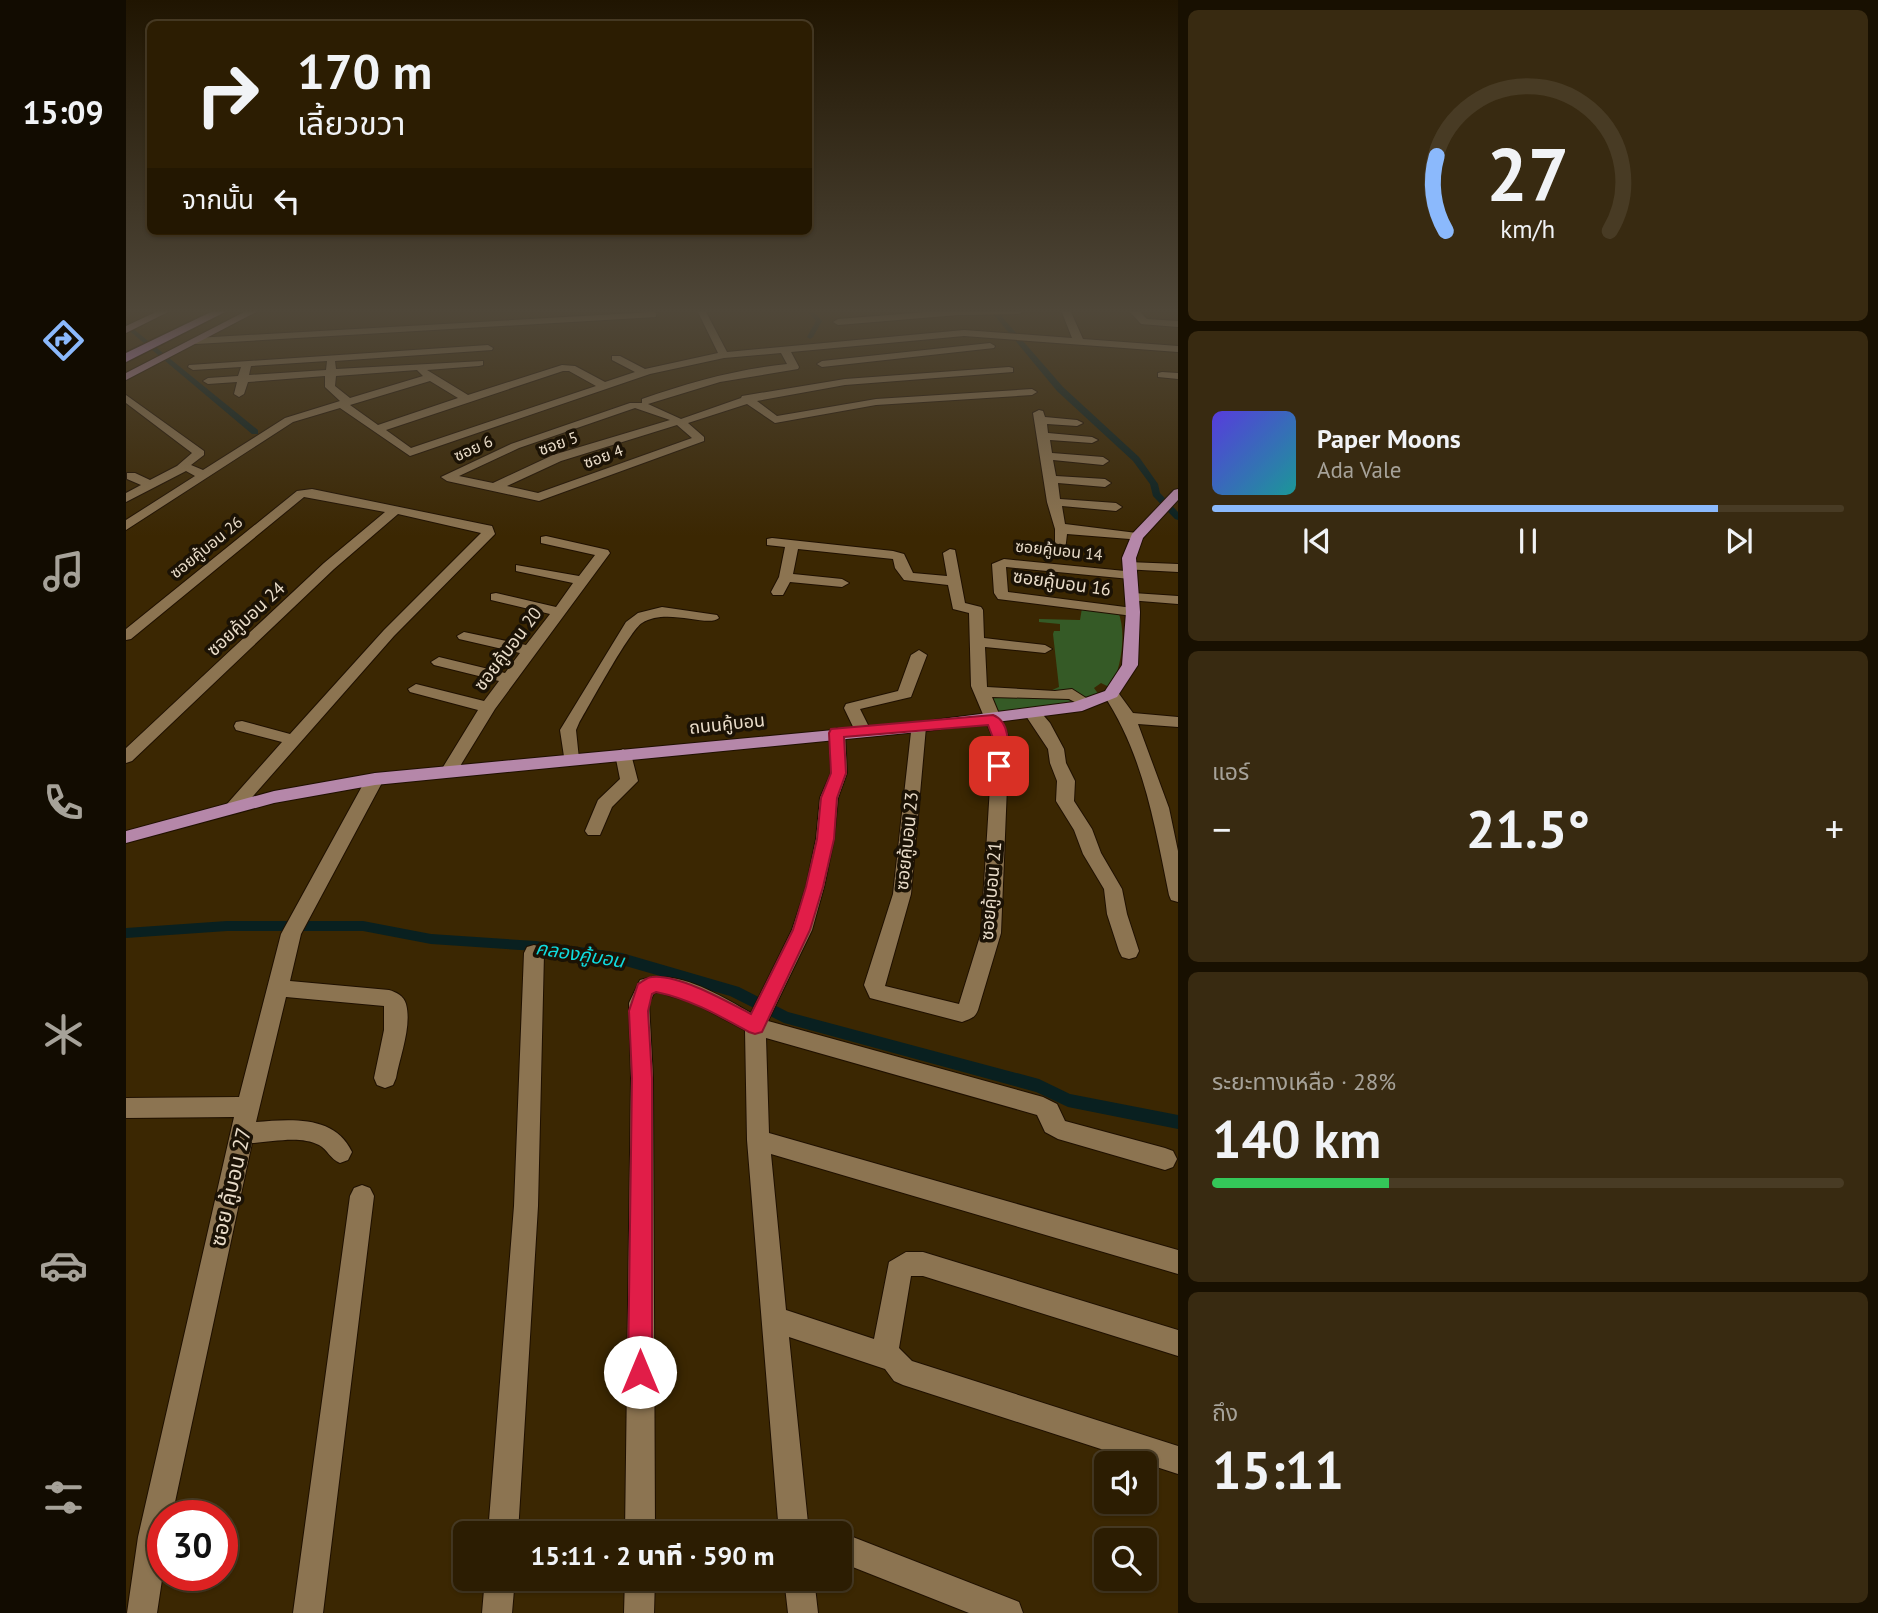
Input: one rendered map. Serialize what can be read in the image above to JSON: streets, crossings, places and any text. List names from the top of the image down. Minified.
{"streets":{"main road":["ถนนคู้บอน"],"street":["ซอย 5","ซอย 6","ซอย 4","ซอยคู้บอน 26","ซอยคู้บอน 14","ซอยคู้บอน 16","ซอยคู้บอน 24","ซอยคู้บอน 20","ซอยคู้บอน 23","ซอยคู้บอน 21","ซอย คู้บอน 27"]},"crossings":[["ซอย 5","ซอย 6"],["ซอย 5","ซอย 4"],["ซอย 6","ซอย 4"],["ซอยคู้บอน 26","ซอยคู้บอน 24"],["ซอยคู้บอน 14","ซอยคู้บอน 16"],["ซอยคู้บอน 20","ถนนคู้บอน"],["ถนนคู้บอน","ซอยคู้บอน 23"],["ถนนคู้บอน","ซอยคู้บอน 21"],["ถนนคู้บอน","ซอย คู้บอน 27"],["ซอยคู้บอน 23","ซอยคู้บอน 21"]],"water":["คลองคู้บอน"],"page":{"tabs":"15:09","turn":["170 m","เลี้ยวขวา"],"then":"จากนั้น","song":["Paper Moons","Ada Vale"],"tile":["แอร์",["ระยะทางเหลือ · 28%","140 km"],["ถึง","15:11"]],"heat":["−","21.5°","+"],"limit":"30","trip":"15:11 · 2 นาที · 590 m","gauge":["27","km/h"]}}
